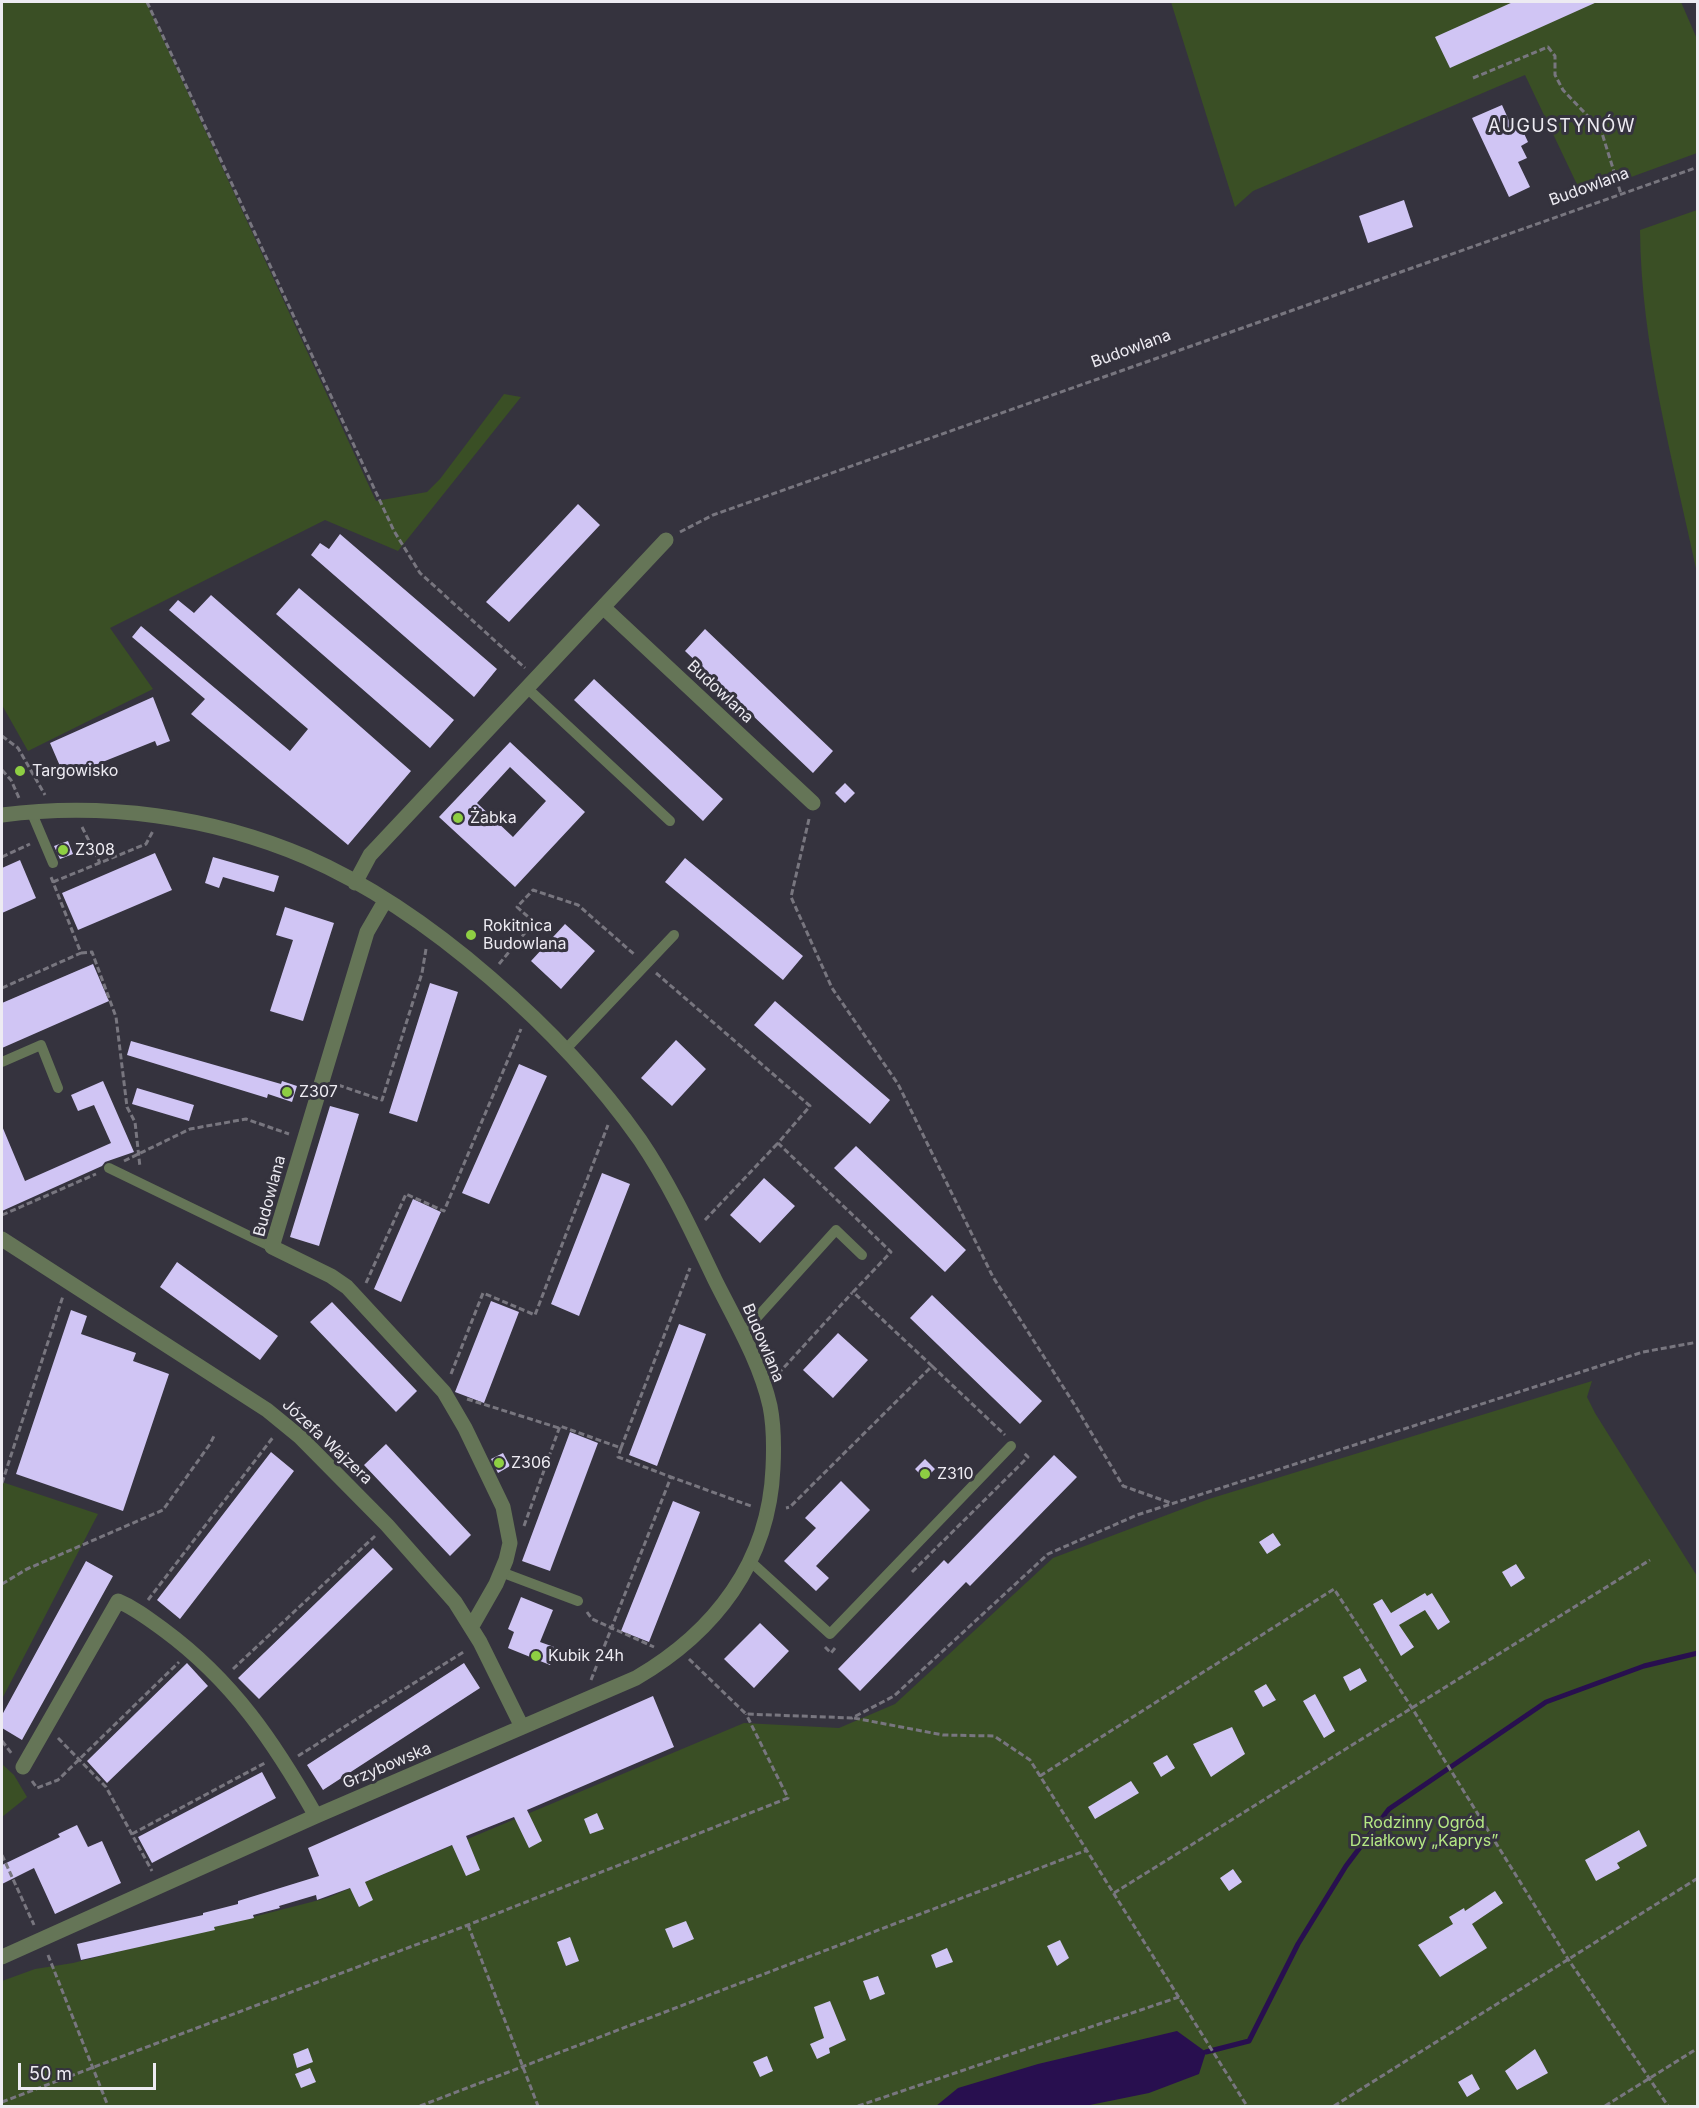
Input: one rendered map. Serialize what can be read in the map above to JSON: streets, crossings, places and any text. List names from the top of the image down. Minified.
{"streets":{"street":["Budowlana","Józefa Wajzera","Grzybowska"]},"crossings":[["Budowlana","Józefa Wajzera"],["Budowlana","Grzybowska"],["Józefa Wajzera","Grzybowska"]],"districts":["AUGUSTYNÓW"],"parks":["Rodzinny Ogród Działkowy „Kaprys”"],"places":["Targowisko","Żabka","Z308","Rokitnica Budowlana","Z307","Z306","Z310","Kubik 24h"],"scale_bar":"50 m"}
